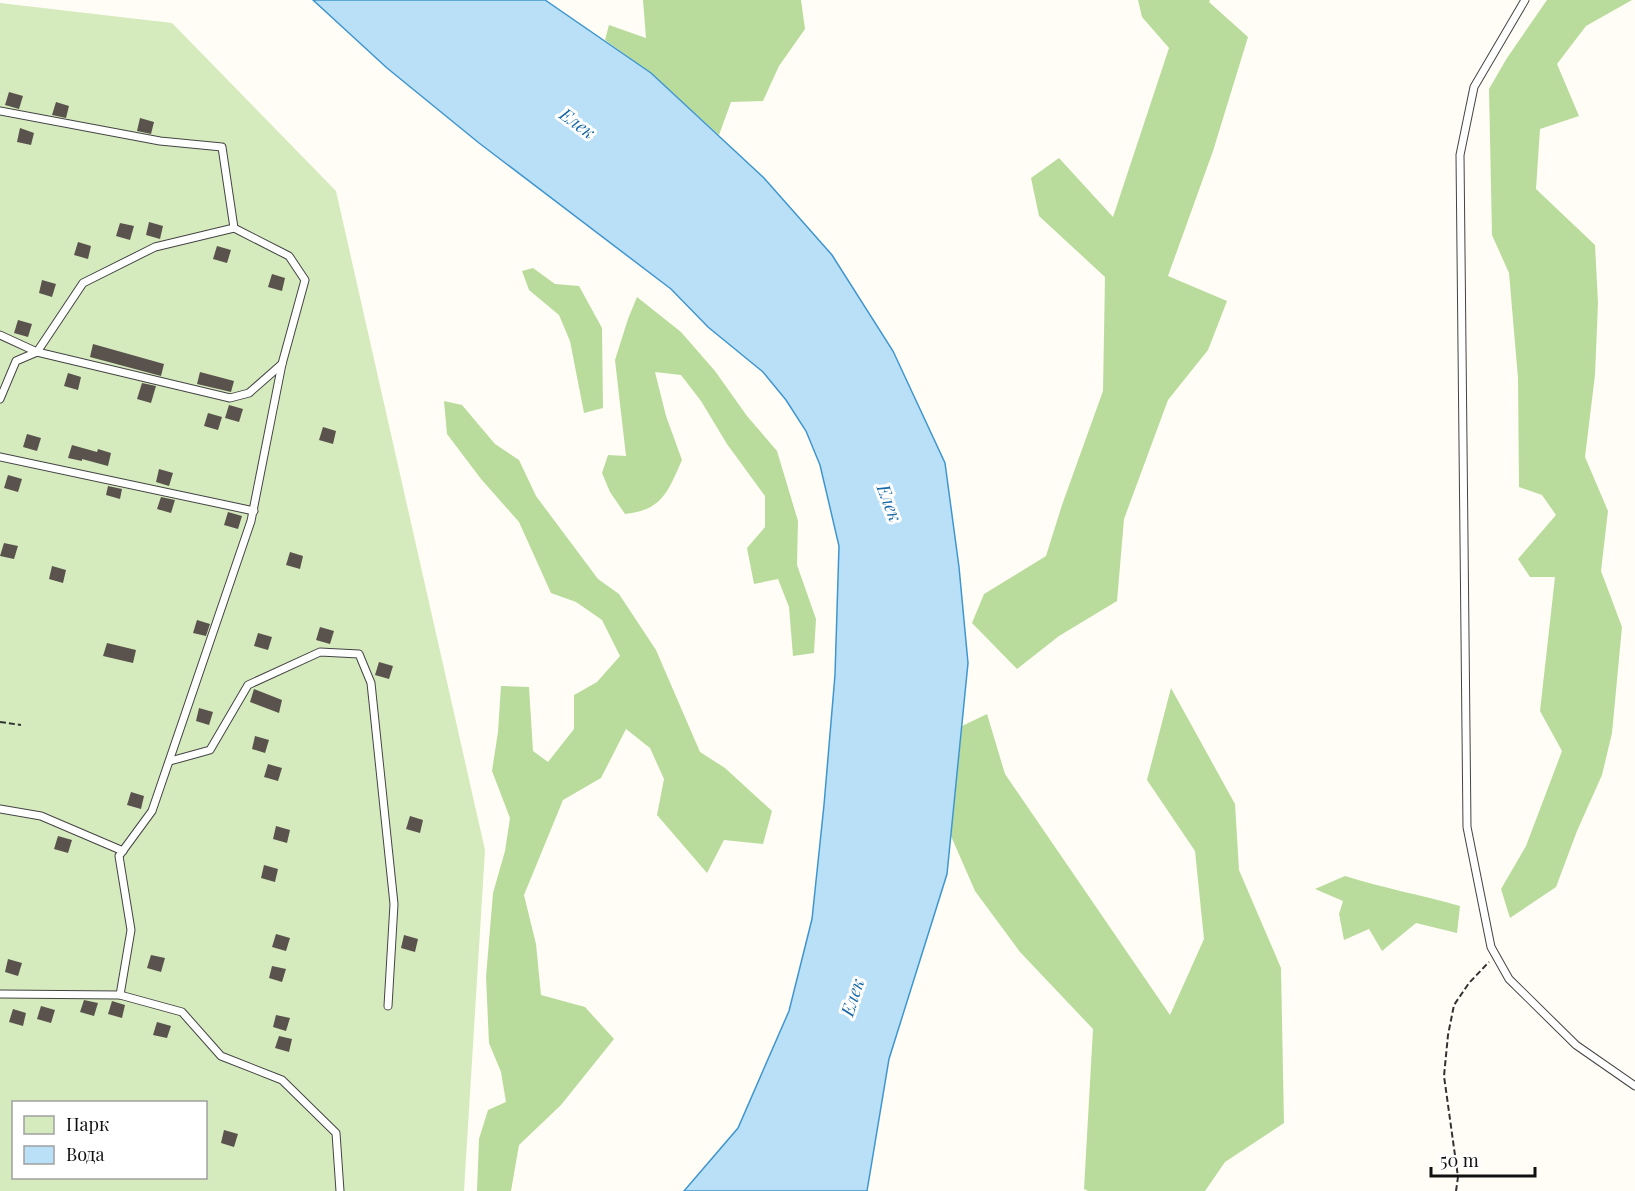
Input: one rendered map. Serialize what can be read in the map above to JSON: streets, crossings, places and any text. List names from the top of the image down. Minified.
{"water":["Елек"],"legend":["Парк","Вода"],"scale_bar":"50 m"}
